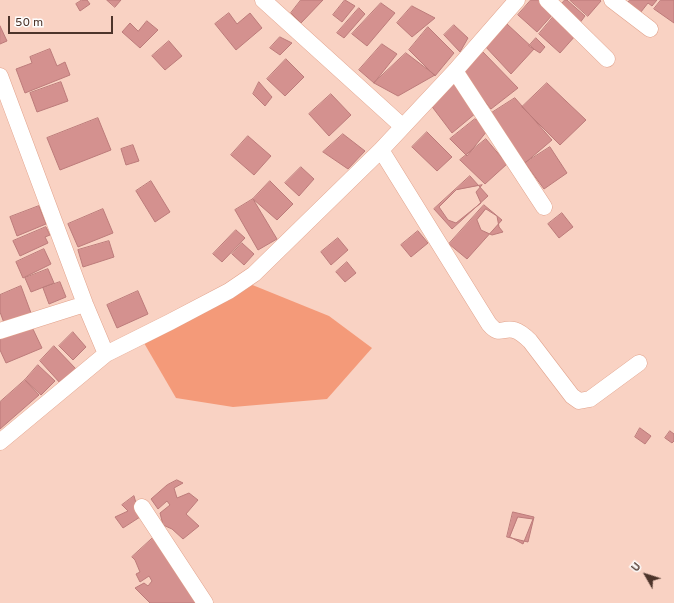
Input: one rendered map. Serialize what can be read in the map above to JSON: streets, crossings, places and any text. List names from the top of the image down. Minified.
{"scale_bar":"50 m","north":"top left"}
